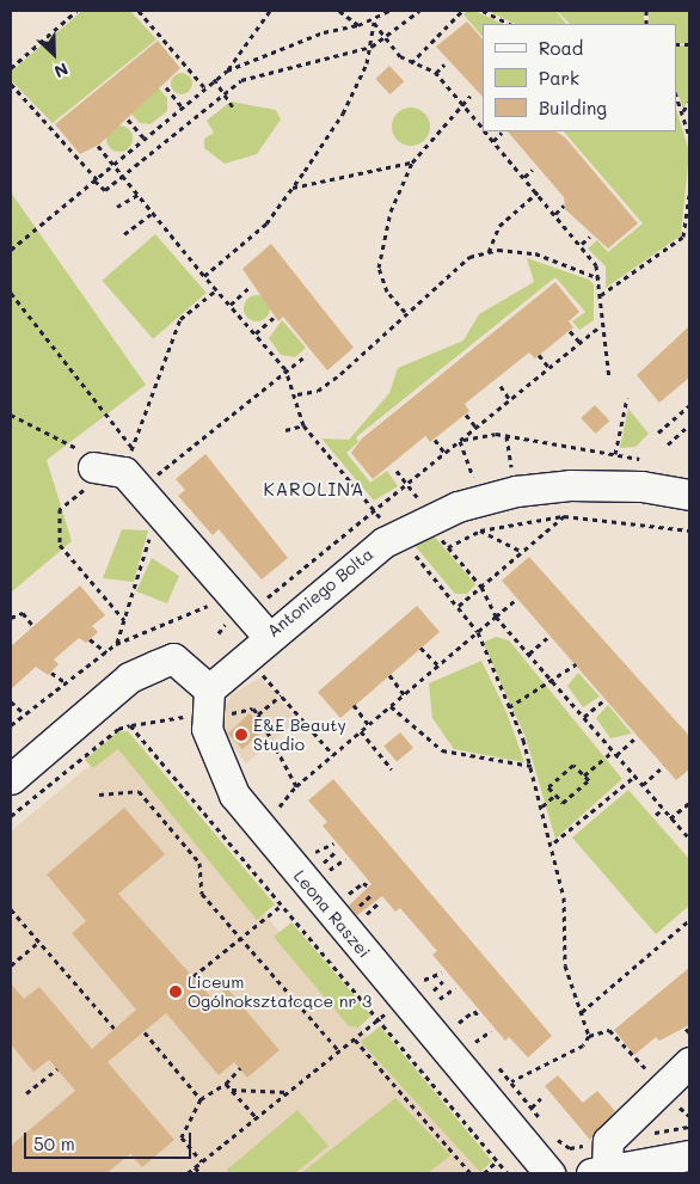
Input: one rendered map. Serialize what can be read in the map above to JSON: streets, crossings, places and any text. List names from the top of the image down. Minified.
{"streets":{"street":["Antoniego Bolta","Leona Raszei"]},"crossings":[["Antoniego Bolta","Leona Raszei"]],"districts":["KAROLINA"],"places":["E&E Beauty Studio","Liceum Ogólnokształcące nr 3"],"legend":["Road","Park","Building"],"scale_bar":"50 m","north":"bottom right"}
